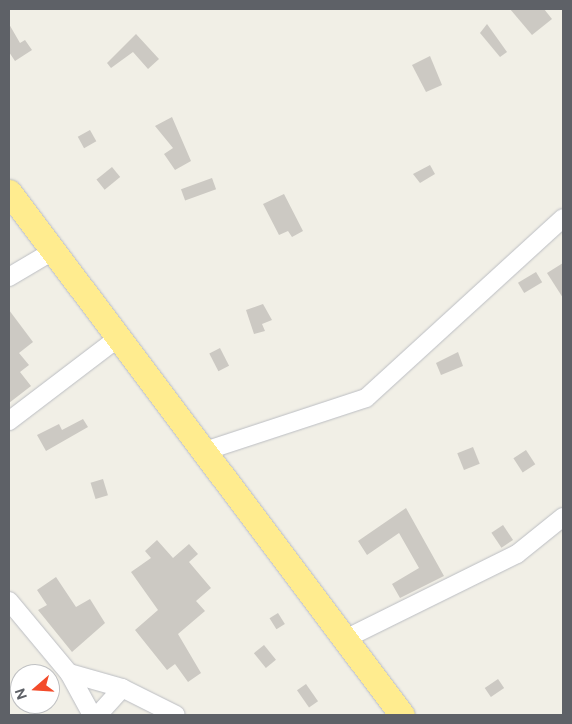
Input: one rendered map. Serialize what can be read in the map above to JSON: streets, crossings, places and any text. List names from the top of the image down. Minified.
{"north":"left"}
